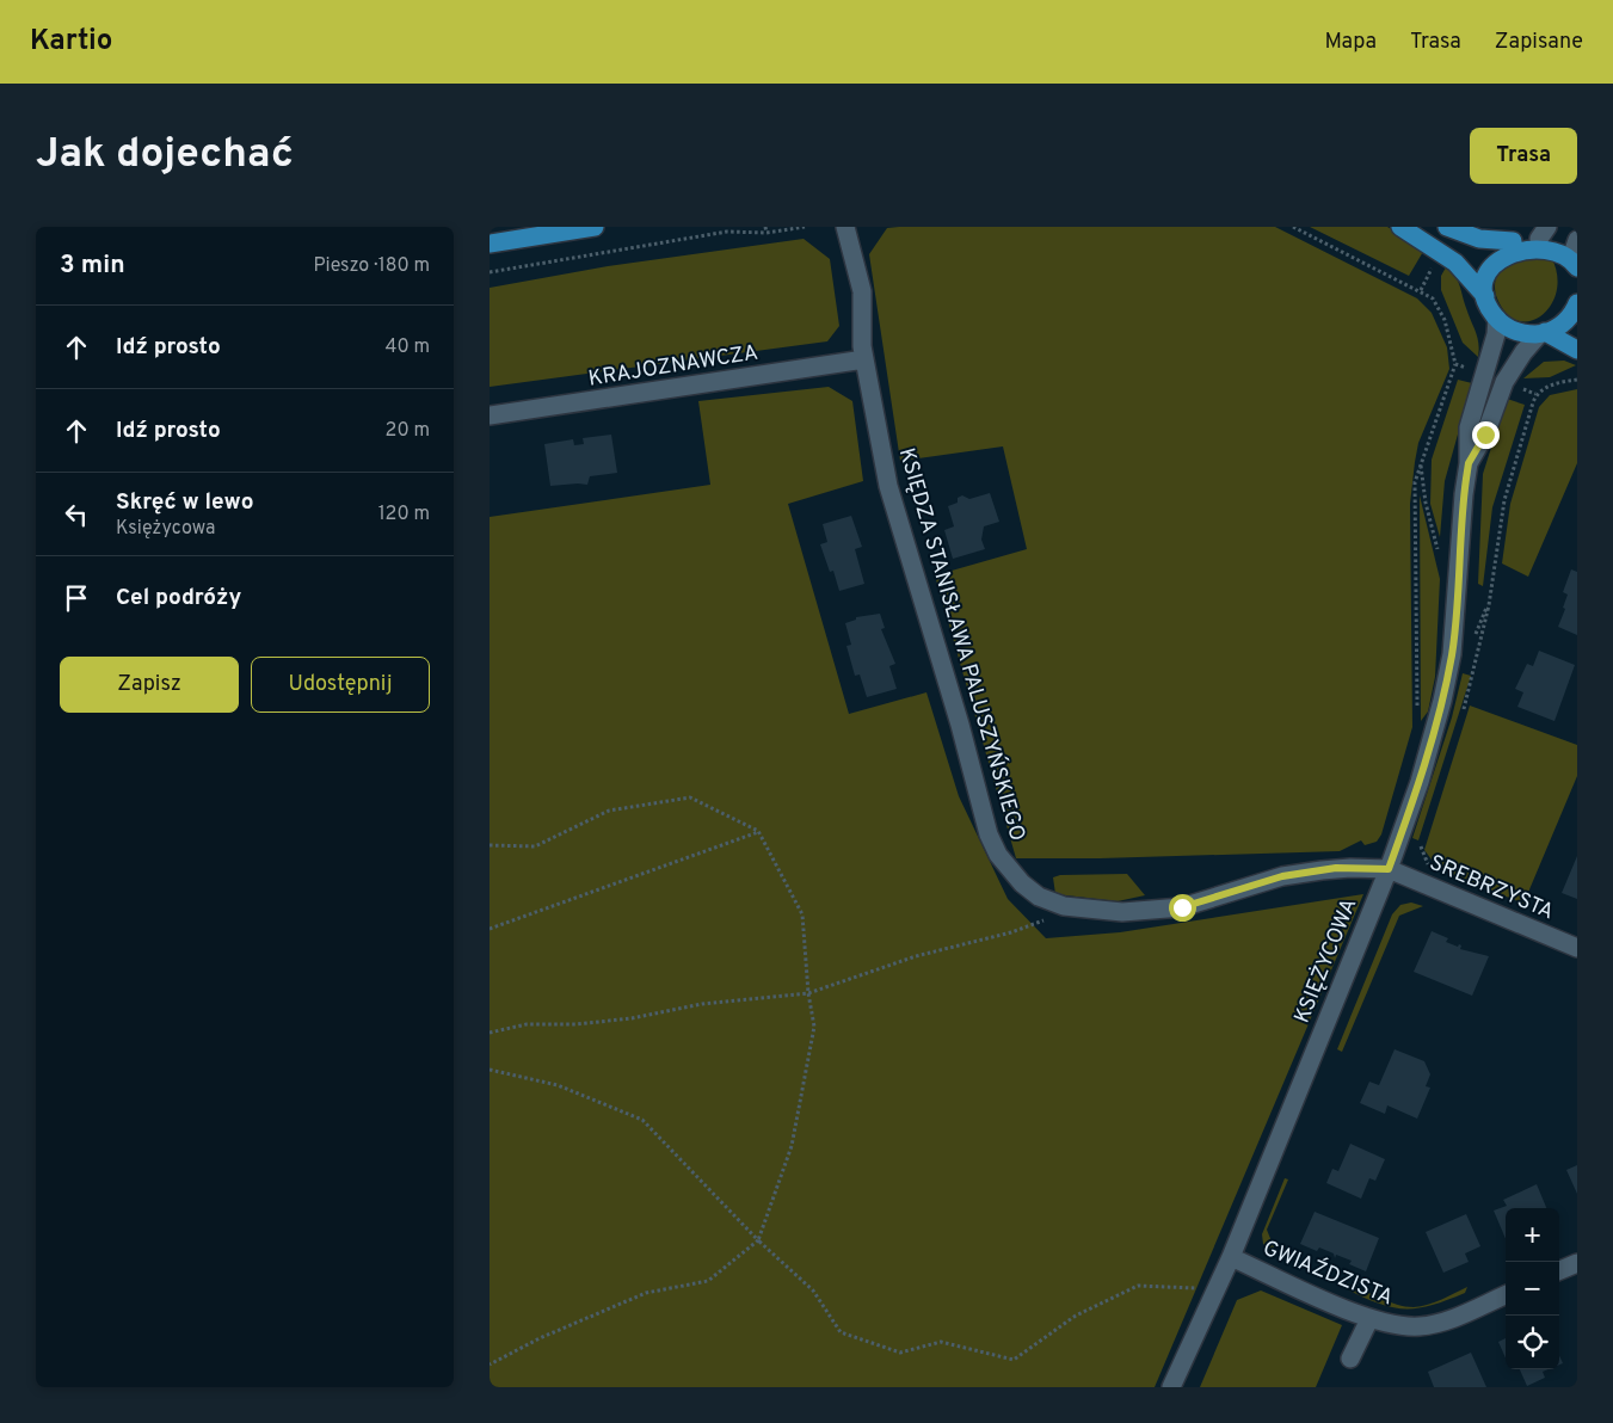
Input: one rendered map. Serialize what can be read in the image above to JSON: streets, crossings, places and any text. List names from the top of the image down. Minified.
{"streets":{"street":["KRAJOZNAWCZA","KSIĘDZA STANISŁAWA PALUSZYŃSKIEGO","SREBRZYSTA","KSIĘŻYCOWA","GWIAŹDZISTA"]},"crossings":[["KRAJOZNAWCZA","KSIĘDZA STANISŁAWA PALUSZYŃSKIEGO"],["KSIĘDZA STANISŁAWA PALUSZYŃSKIEGO","SREBRZYSTA"],["KSIĘDZA STANISŁAWA PALUSZYŃSKIEGO","KSIĘŻYCOWA"],["SREBRZYSTA","KSIĘŻYCOWA"],["KSIĘŻYCOWA","GWIAŹDZISTA"]],"page":{"header":"Kartio","nav":["Mapa","Trasa","Zapisane"],"buttons":["Trasa",["Zapisz","Udostępnij"]],"title":"Jak dojechać","heading":["3 min","Pieszo · 180 m"],"list":[["Idź prosto","40 m"],["Idź prosto","20 m"],["Skręć w lewo","Księżycowa","120 m"],"Cel podróży"],"map_buttons":["+","−"]}}
